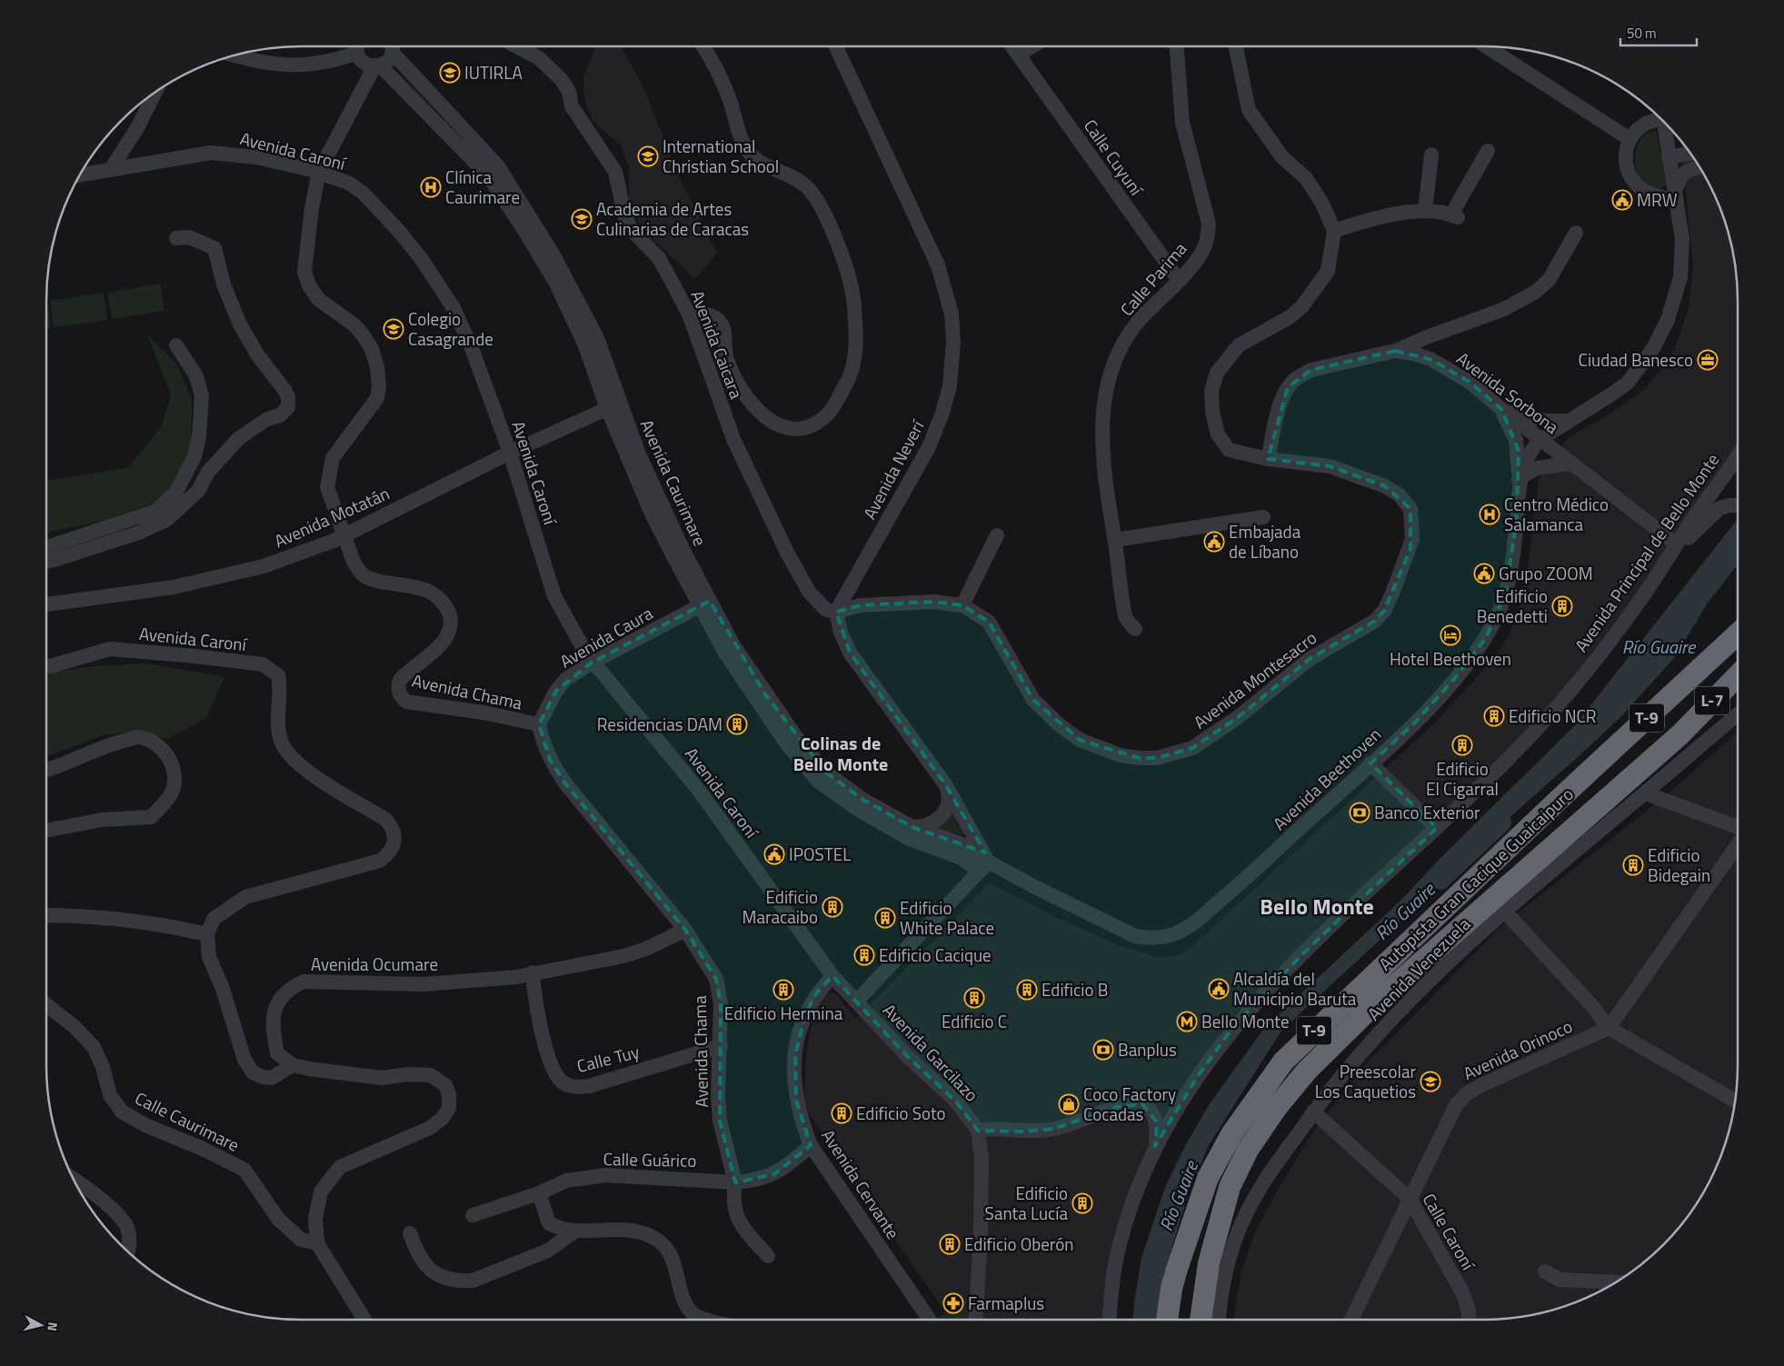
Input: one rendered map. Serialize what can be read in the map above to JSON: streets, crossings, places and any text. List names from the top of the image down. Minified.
{"streets":{"highway":["L-7","T-9","Autopista Gran Cacique Guaicaipuro"],"street":["Avenida Caroní","Calle Cuyuní","Calle Parima","Avenida Caicara","Avenida Sorbona","Avenida Neverí","Avenida Caurimare","Avenida Motatán","Avenida Principal de Bello Monte","Avenida Caura","Avenida Montesacro","Avenida Chama","Avenida Beethoven","Avenida Ocumare","Avenida Venezuela","Avenida Orinoco","Avenida Garcilazo","Calle Tuy","Calle Caurimare","Calle Guárico","Avenida Cervante","Calle Caroní"]},"crossings":[["Avenida Caroní","Avenida Motatán"],["Avenida Caroní","Avenida Caura"],["Avenida Caroní","Avenida Chama"],["Avenida Caroní","Avenida Garcilazo"],["Avenida Caroní","Avenida Cervante"],["Calle Cuyuní","Calle Parima"],["Avenida Caicara","Avenida Neverí"],["Avenida Caicara","Avenida Montesacro"],["Avenida Sorbona","Avenida Principal de Bello Monte"],["Avenida Sorbona","Avenida Montesacro"],["Avenida Sorbona","Avenida Beethoven"],["Avenida Neverí","Avenida Montesacro"],["Avenida Caurimare","Avenida Motatán"],["Avenida Caurimare","Avenida Caura"],["Avenida Caurimare","Avenida Chama"],["Avenida Caurimare","Avenida Beethoven"],["Avenida Motatán","Avenida Chama"],["Avenida Caura","Avenida Chama"],["Avenida Chama","Avenida Ocumare"],["Avenida Chama","Calle Tuy"],["Avenida Chama","Calle Guárico"],["T-9","Autopista Gran Cacique Guaicaipuro"],["Avenida Ocumare","Calle Tuy"],["Avenida Venezuela","Calle Caroní"],["Avenida Orinoco","Calle Caroní"]],"districts":["Colinas de Bello Monte","Bello Monte"],"water":["Río Guaire"],"places":{"school or university":["IUTIRLA","International Christian School","Academia de Artes Culinarias de Caracas","Colegio Casagrande","Preescolar Los Caquetios"],"hospital":["Clínica Caurimare","Centro Médico Salamanca"],"public building":["MRW","Embajada de Líbano","Grupo ZOOM","IPOSTEL","Alcaldía del Municipio Baruta"],"office":["Ciudad Banesco"],"building":["Edificio Benedetti","Edificio NCR","Residencias DAM","Edificio El Cigarral","Edificio Bidegain","Edificio Maracaibo","Edificio White Palace","Edificio Cacique","Edificio Hermina","Edificio B","Edificio C","Edificio Soto","Edificio Santa Lucía","Edificio Oberón"],"hotel":["Hotel Beethoven"],"bank":["Banco Exterior","Banplus"],"metro station":["Bello Monte"],"shop":["Coco Factory Cocadas"],"pharmacy":["Farmaplus"]},"scale_bar":"50 m","north":"right"}
